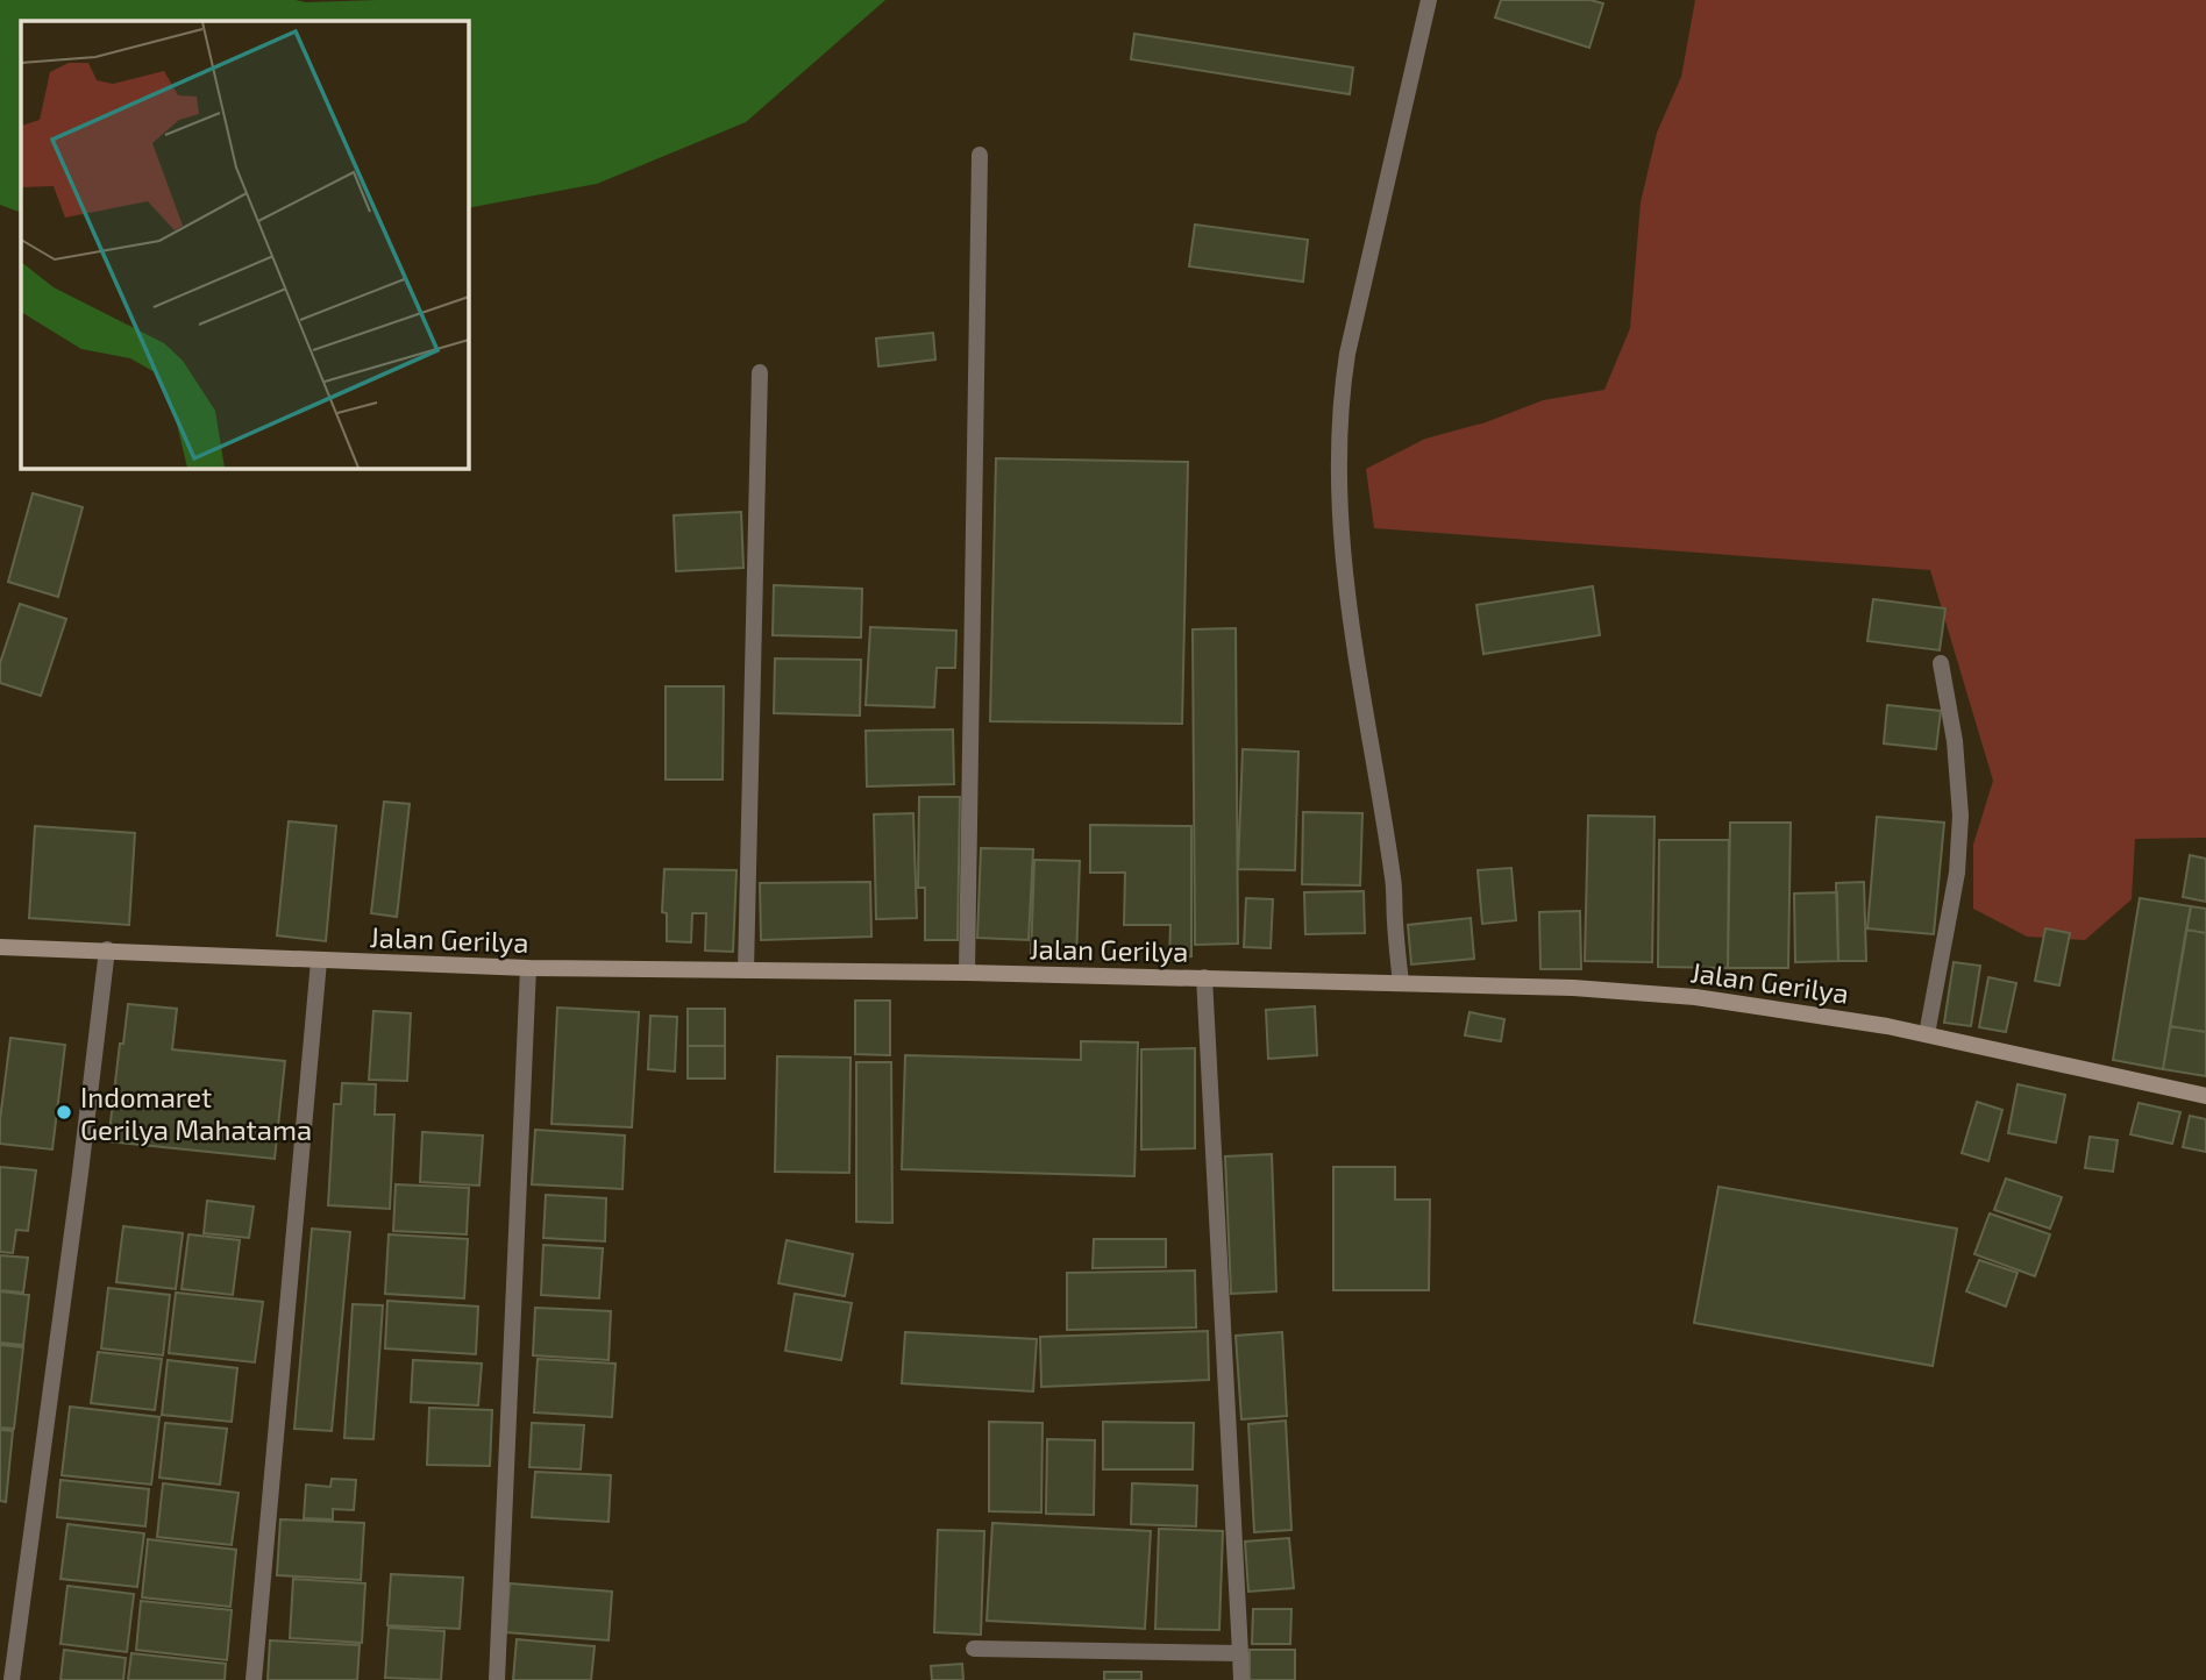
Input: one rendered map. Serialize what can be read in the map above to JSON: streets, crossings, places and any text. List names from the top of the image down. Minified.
{"streets":{"street":["Jalan Gerilya"]},"places":["Indomaret Gerilya Mahatama"]}
